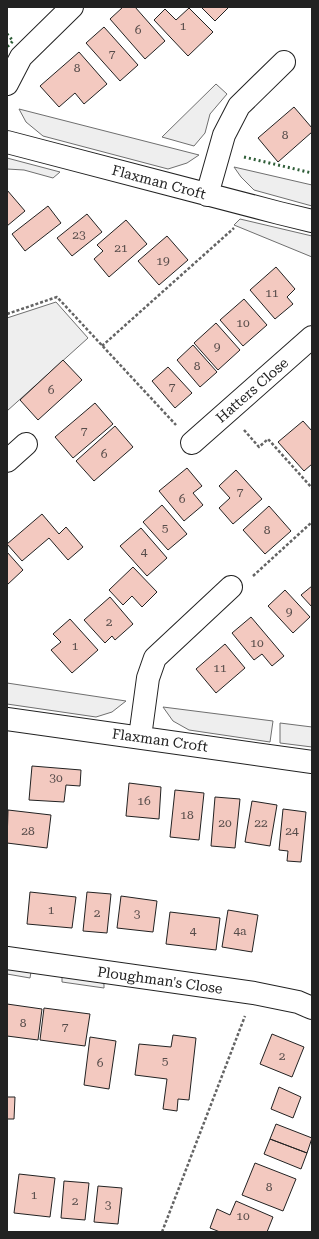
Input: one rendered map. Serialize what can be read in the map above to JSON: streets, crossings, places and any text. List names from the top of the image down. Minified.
{"streets":{"street":["Flaxman Croft","Hatters Close","Ploughman's Close"]},"house_numbers":["1","6","7","8","8","23","21","19","11","10","9","8","7","6","7","6","7","6","5","8","4","9","2","10","1","11","30","16","18","20","22","28","24","1","2","3","4","4a","8","7","2","5","6","8","1","2","3","10"]}
